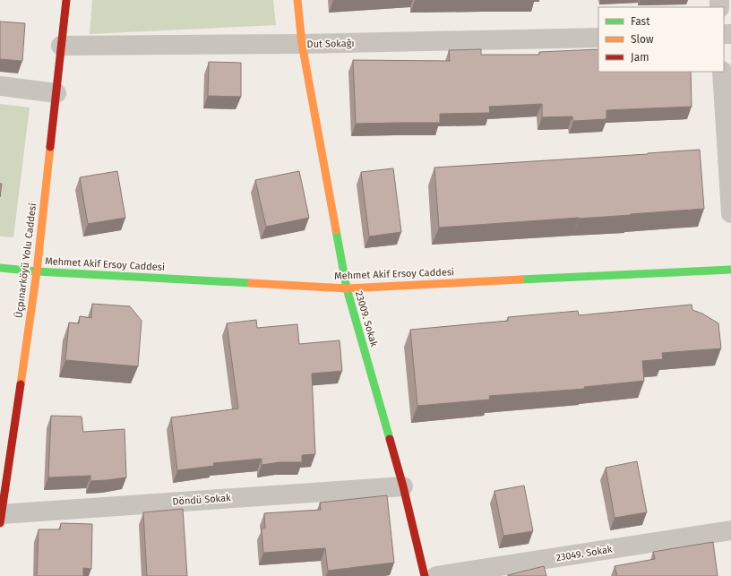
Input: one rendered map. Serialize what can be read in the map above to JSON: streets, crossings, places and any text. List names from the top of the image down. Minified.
{"streets":{"main road":["Üçpınarköyü Yolu Caddesi","Mehmet Akif Ersoy Caddesi","23009. Sokak"],"street":["Dut Sokağı","Döndü Sokak","23049. Sokak"]},"crossings":[["Dut Sokağı","Üçpınarköyü Yolu Caddesi"],["Dut Sokağı","23009. Sokak"],["Üçpınarköyü Yolu Caddesi","Mehmet Akif Ersoy Caddesi"],["Üçpınarköyü Yolu Caddesi","Döndü Sokak"],["Mehmet Akif Ersoy Caddesi","23009. Sokak"],["23009. Sokak","Döndü Sokak"]],"legend":["Fast","Slow","Jam"]}
